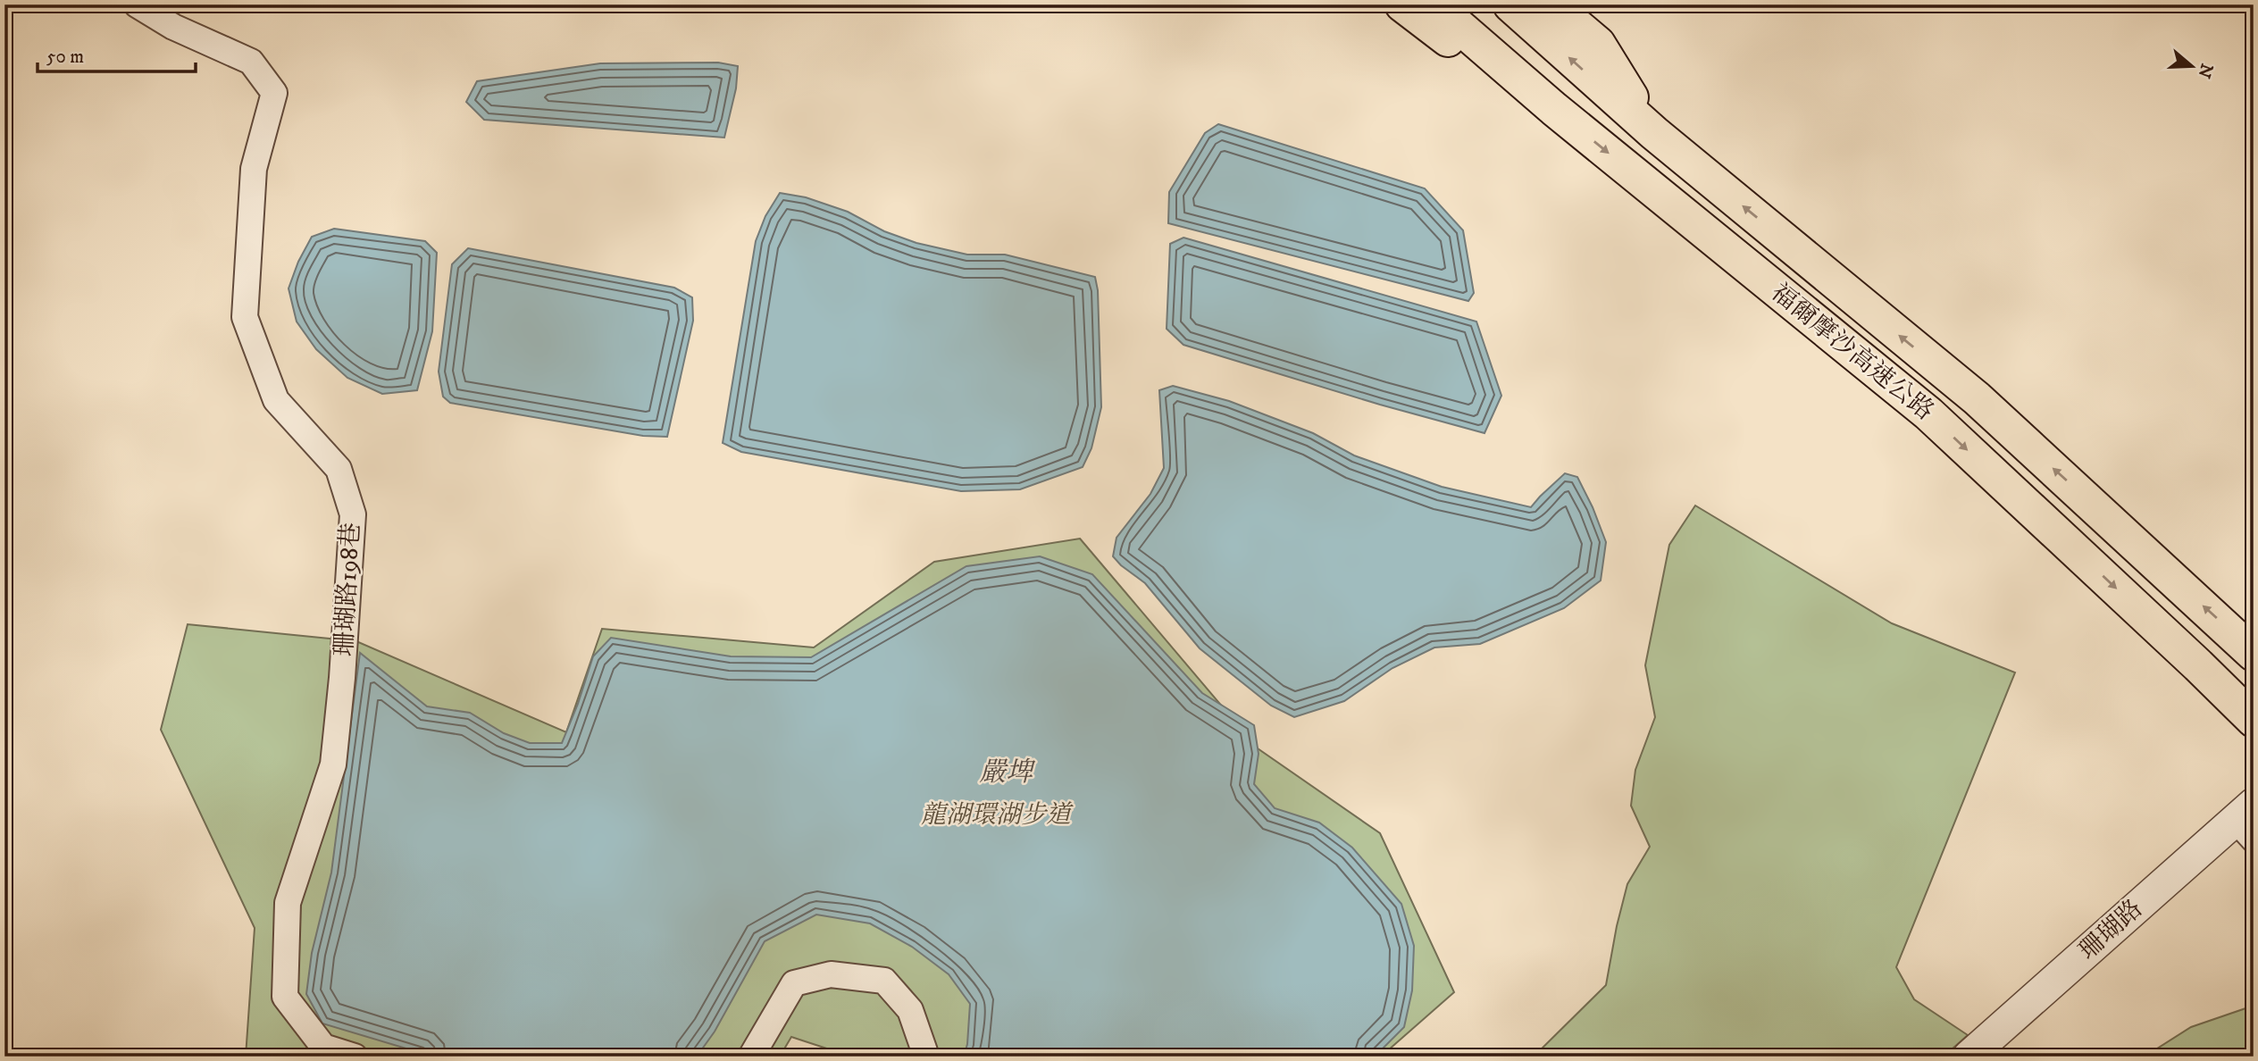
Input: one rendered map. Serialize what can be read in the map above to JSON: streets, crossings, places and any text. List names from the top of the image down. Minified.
{"streets":{"highway":["福爾摩沙高速公路"],"street":["珊瑚路198巷","珊瑚路"]},"water":["嚴埤"],"parks":["龍湖環湖步道"],"scale_bar":"50 m","north":"right"}
